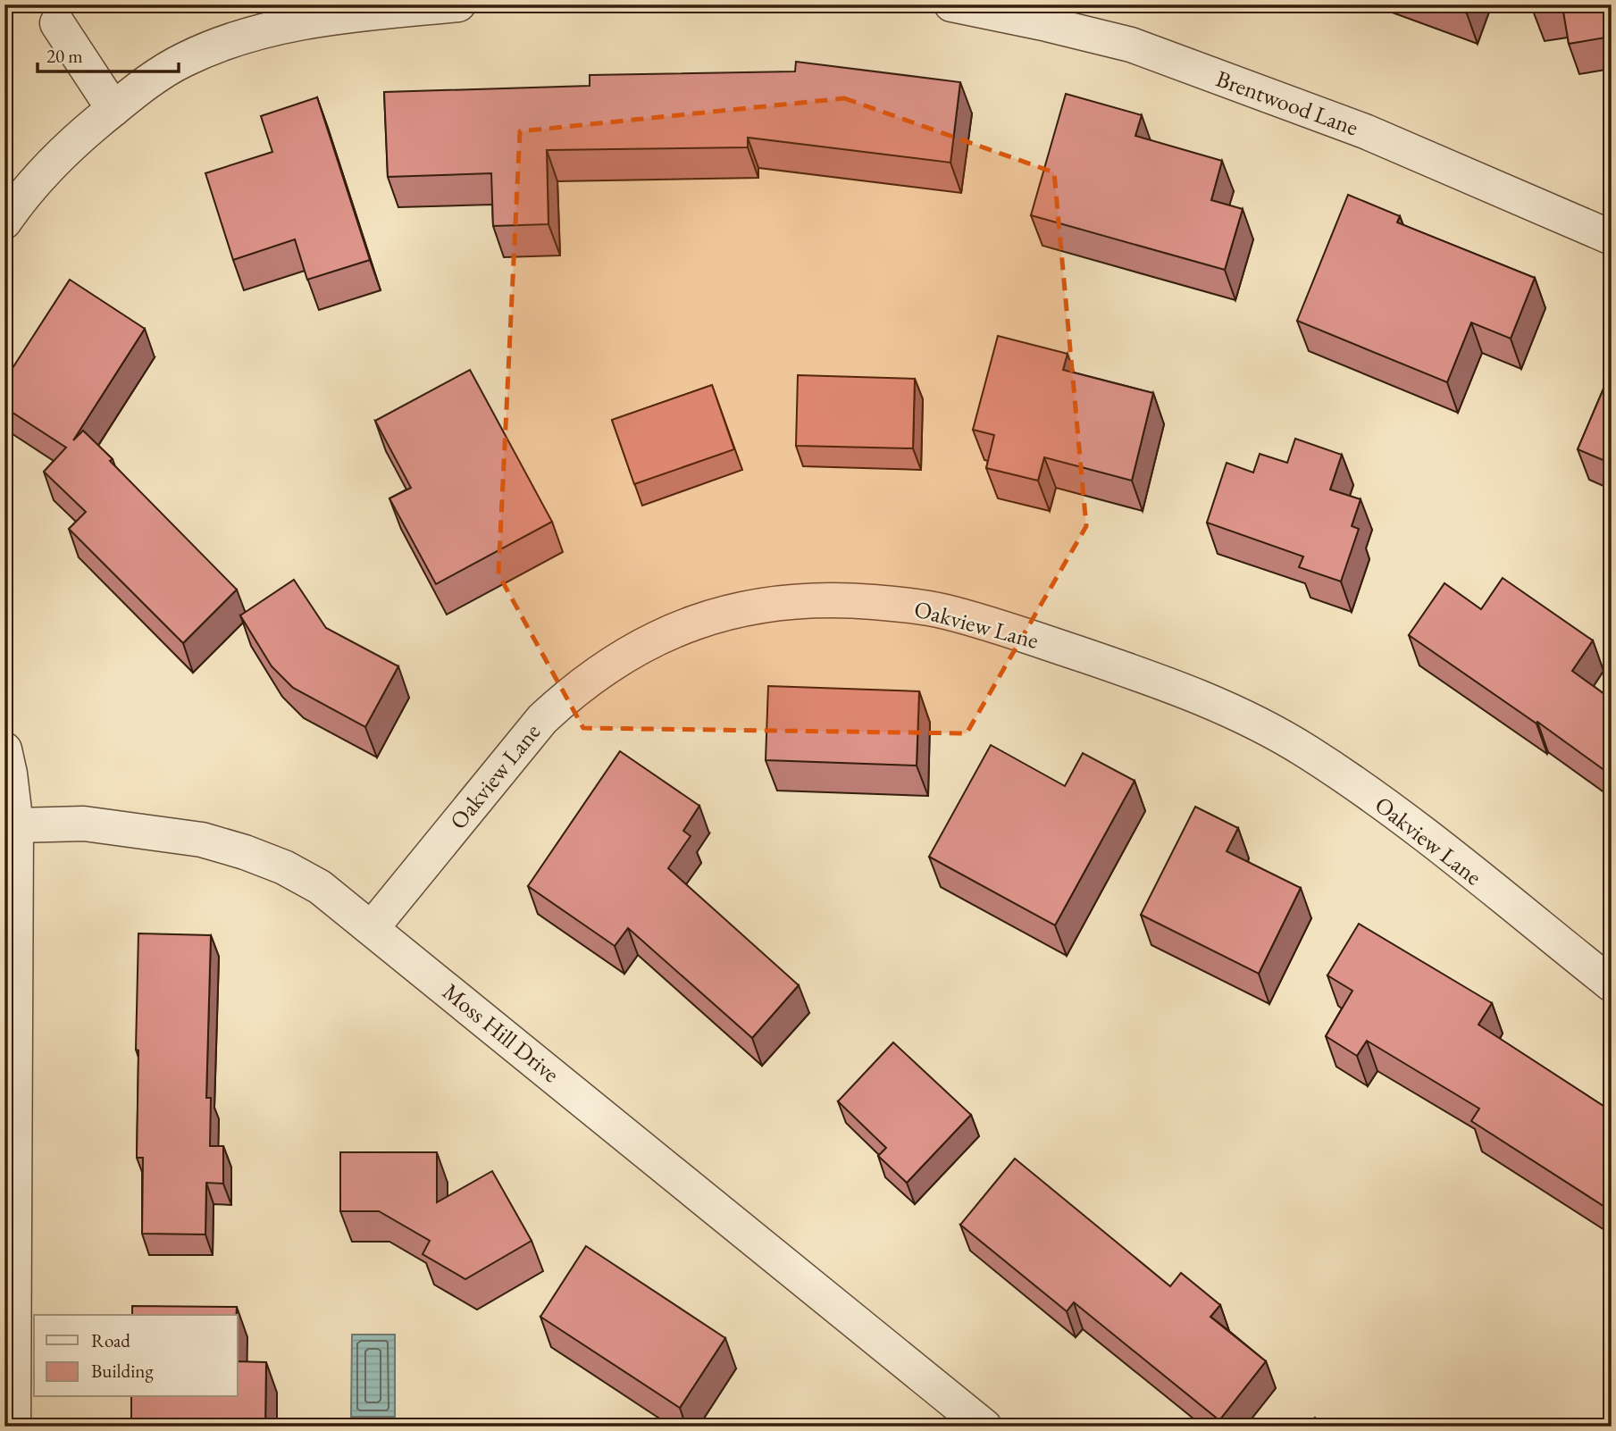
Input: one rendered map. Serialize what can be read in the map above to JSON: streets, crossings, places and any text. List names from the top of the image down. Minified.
{"streets":{"street":["Brentwood Lane","Oakview Lane","Moss Hill Drive"]},"crossings":[["Oakview Lane","Moss Hill Drive"]],"legend":["Road","Building"],"scale_bar":"20 m"}
